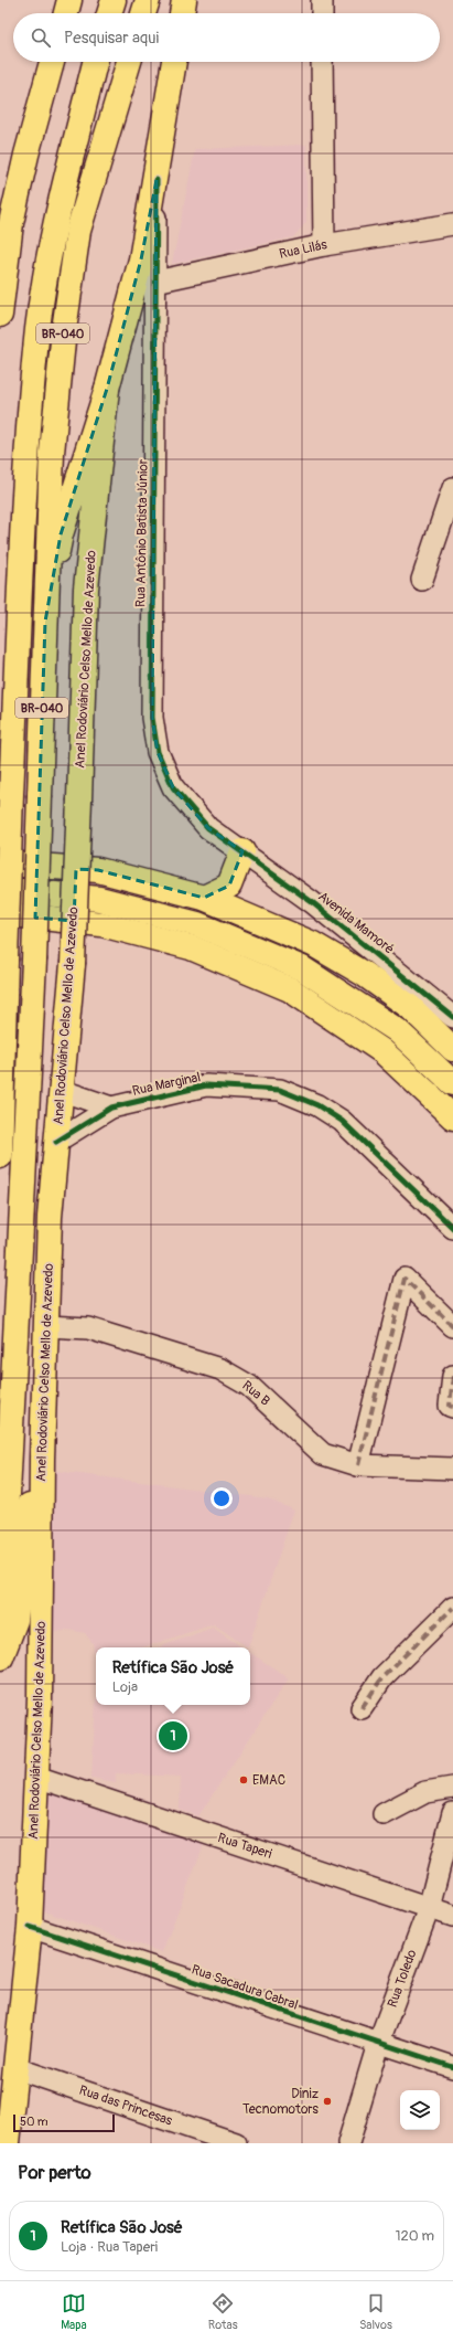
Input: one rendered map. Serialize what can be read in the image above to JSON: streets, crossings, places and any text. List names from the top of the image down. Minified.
{"streets":{"main road":["BR-040","Anel Rodoviário Celso Mello de Azevedo"],"street":["Rua Lilás","Rua Antônio Batista Júnior","Avenida Mamoré","Rua Marginal","Rua B","Rua Taperi","Rua Toledo","Rua Sacadura Cabral","Rua das Princesas"]},"crossings":[["Rua Lilás","Rua Antônio Batista Júnior"],["Rua Antônio Batista Júnior","Anel Rodoviário Celso Mello de Azevedo"],["Rua Antônio Batista Júnior","Avenida Mamoré"],["Anel Rodoviário Celso Mello de Azevedo","Rua Marginal"],["Anel Rodoviário Celso Mello de Azevedo","Rua B"],["Anel Rodoviário Celso Mello de Azevedo","Rua Taperi"],["Anel Rodoviário Celso Mello de Azevedo","Rua Sacadura Cabral"],["Anel Rodoviário Celso Mello de Azevedo","Rua das Princesas"],["Rua Taperi","Rua Toledo"],["Rua Toledo","Rua Sacadura Cabral"]],"places":["EMAC","Diniz Tecnomotors"],"scale_bar":"50 m","page":{"search":"Pesquisar aqui","popup":["Retífica São José","Loja"],"pins":"1","scale":"50 m","heading":"Por perto","list":[{"mark":"1","name":"Retífica São José","note":"Loja · Rua Taperi","value":"120 m"}],"nav":["Mapa","Rotas","Salvos"]}}
